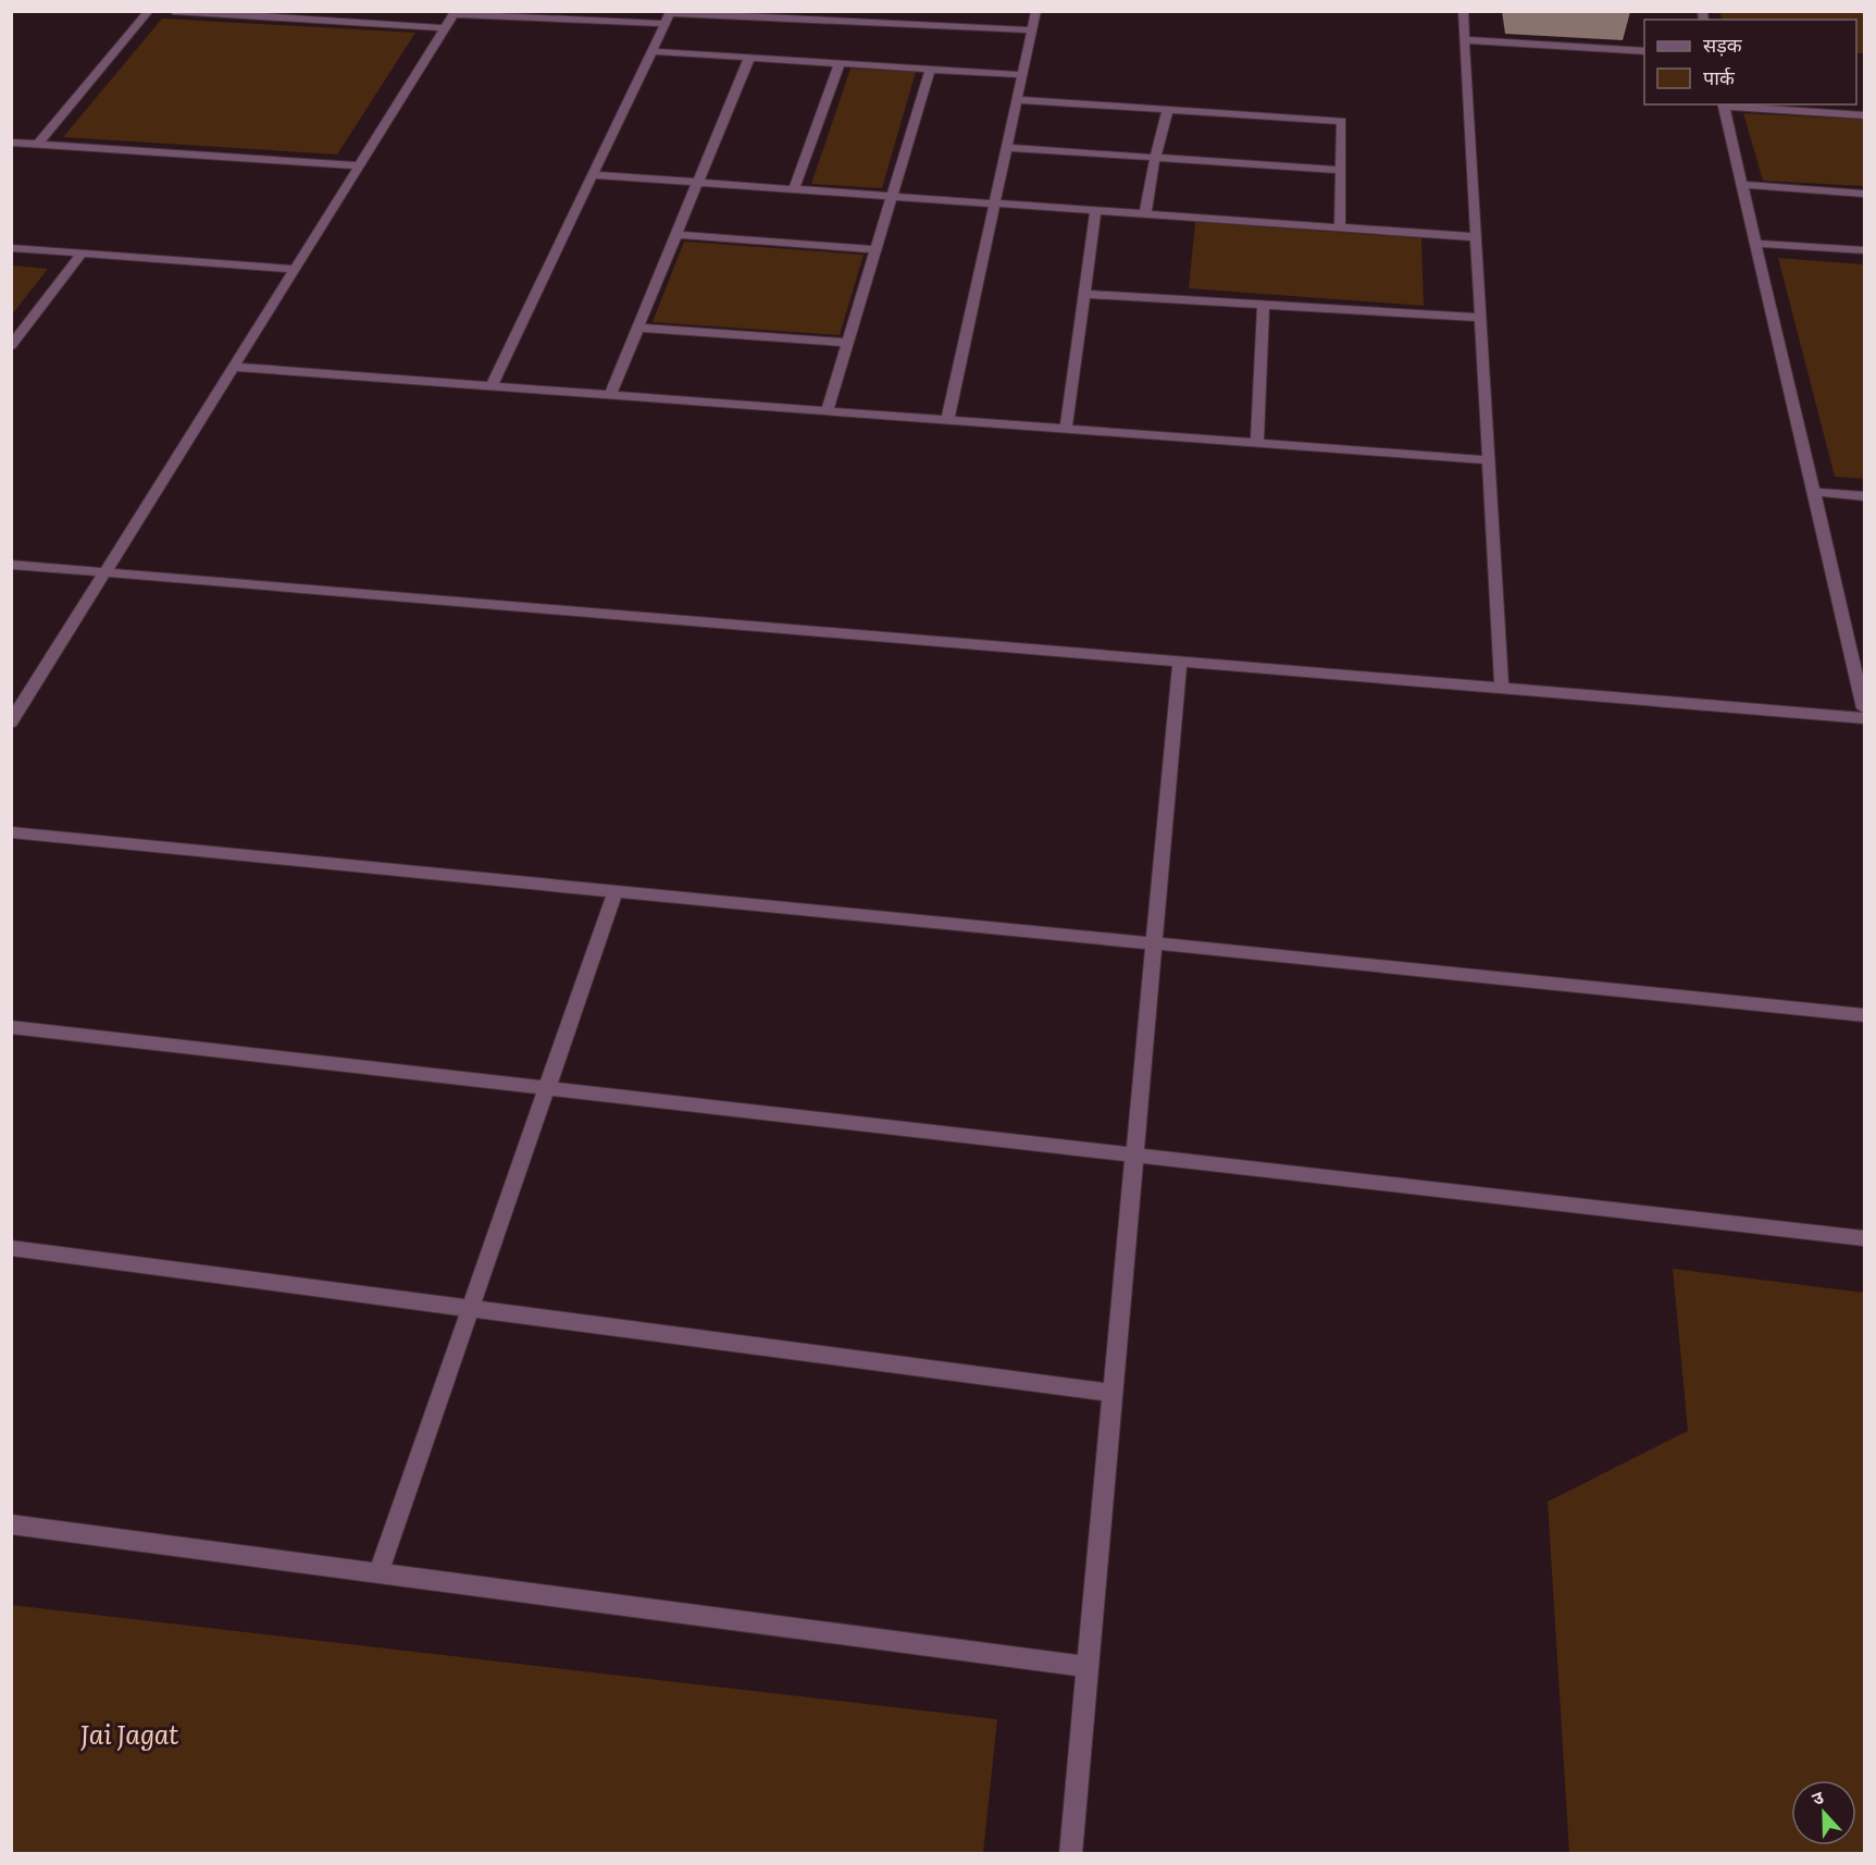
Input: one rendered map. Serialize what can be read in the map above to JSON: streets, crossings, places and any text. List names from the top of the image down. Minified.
{"parks":["Jai Jagat"],"legend":["सड़क","पार्क"],"north":"top"}
